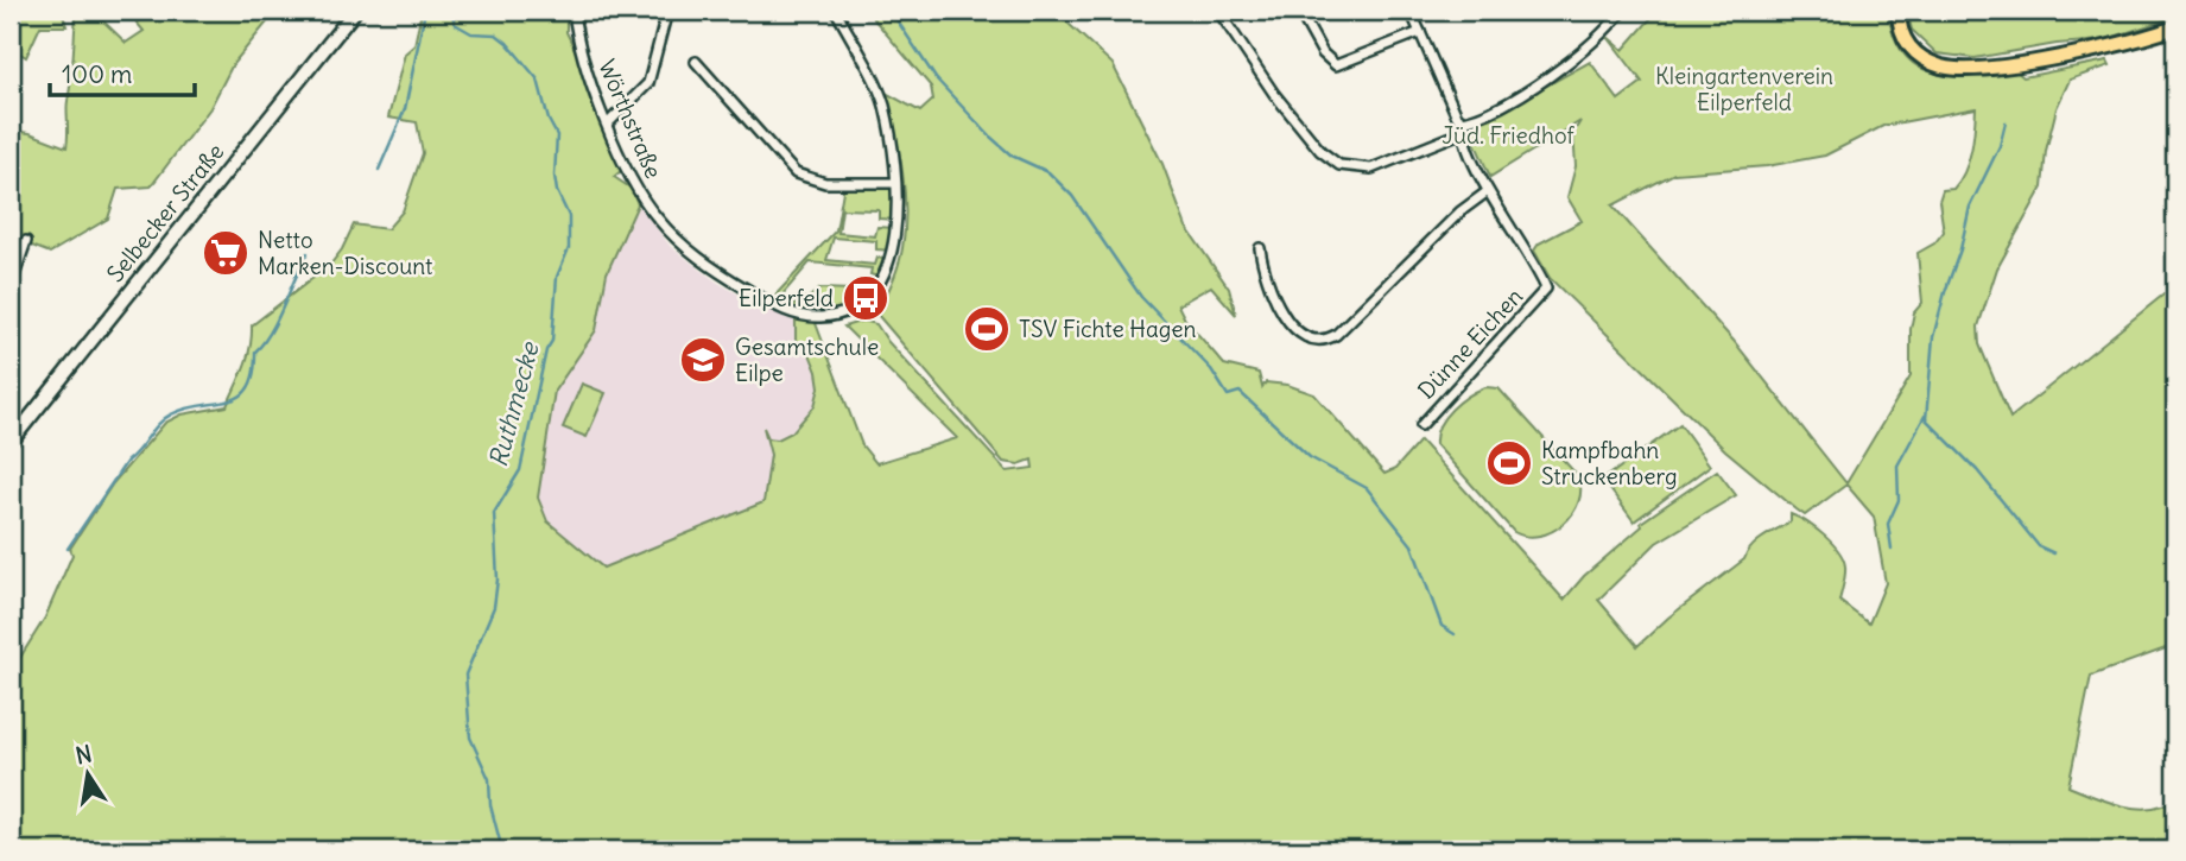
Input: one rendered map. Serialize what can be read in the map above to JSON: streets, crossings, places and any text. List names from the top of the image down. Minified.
{"streets":{"main road":["Selbecker Straße"],"street":["Wörthstraße","Dünne Eichen"]},"water":["Ruthmecke"],"parks":["Kleingartenverein Eilperfeld","Jüd. Friedhof"],"places":{"supermarket":["Netto Marken-Discount"],"bus stop":["Eilperfeld"],"sports":["TSV Fichte Hagen","Kampfbahn Struckenberg"],"school or university":["Gesamtschule Eilpe"]},"scale_bar":"100 m","north":"top"}
